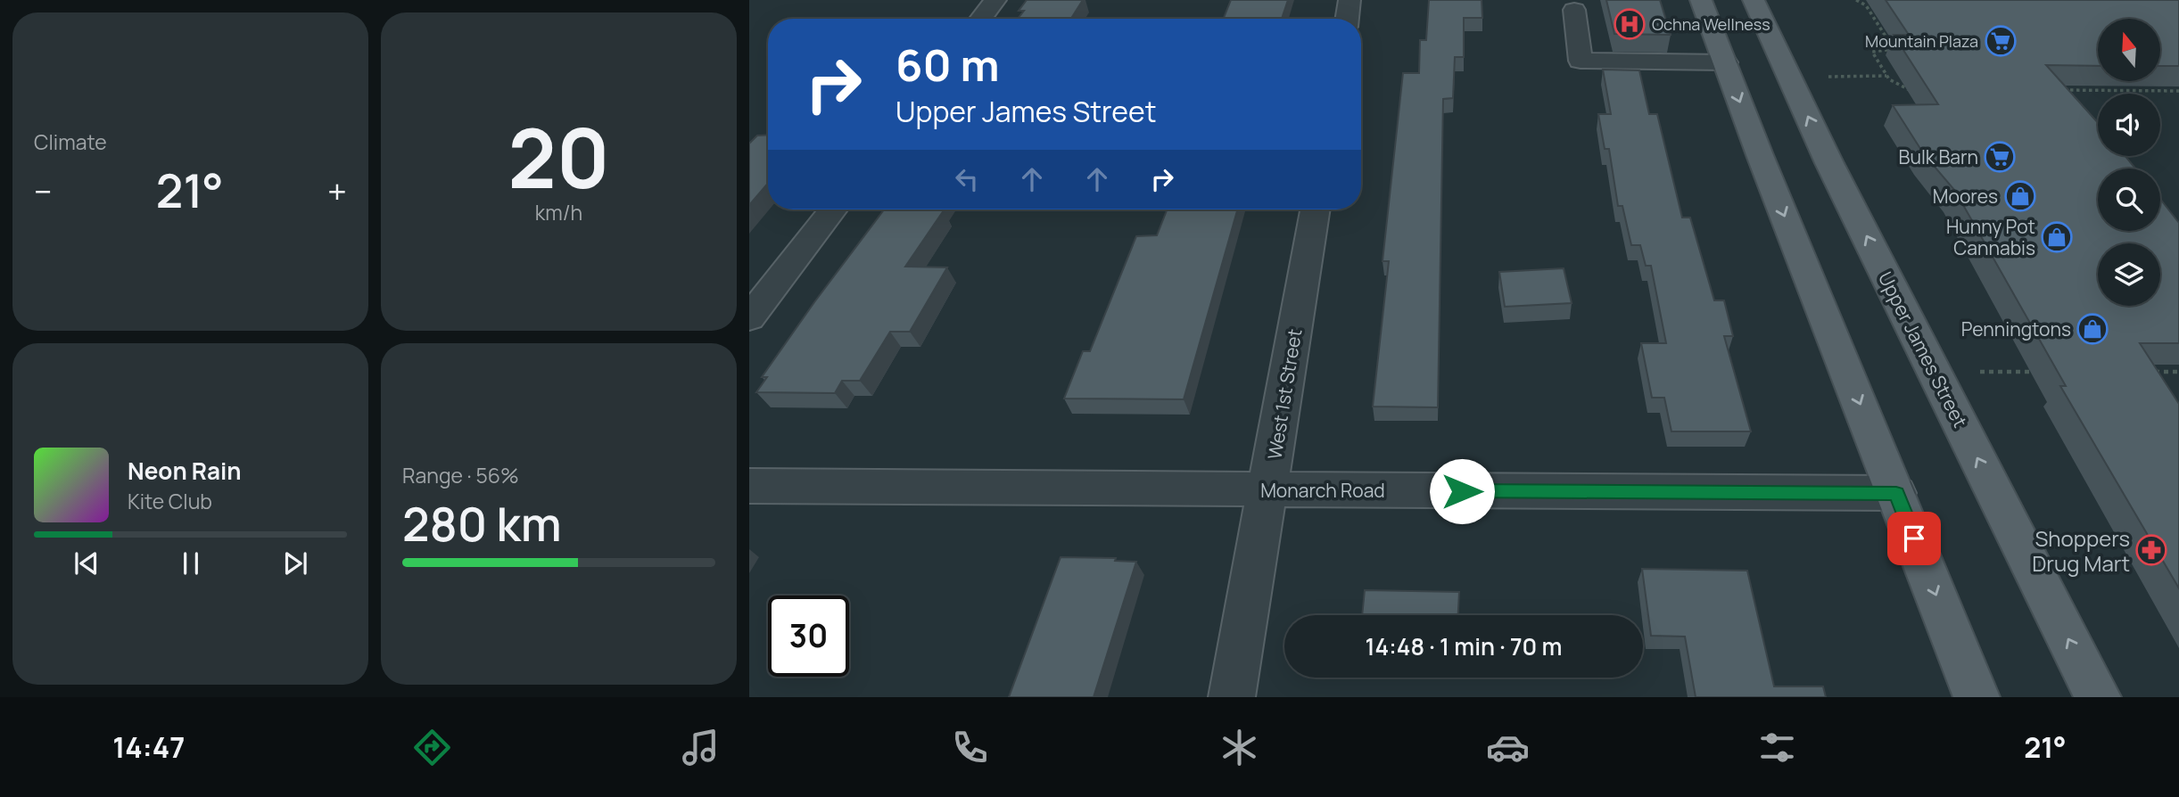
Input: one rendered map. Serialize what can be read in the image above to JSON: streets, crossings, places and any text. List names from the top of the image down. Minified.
{"streets":{"main road":["Upper James Street"],"street":["West 1st Street","Monarch Road"]},"crossings":[["West 1st Street","Monarch Road"]],"places":{"hospital":["Ochna Wellness"],"supermarket":["Mountain Plaza","Bulk Barn"],"shop":["Moores","Hunny Pot Cannabis","Penningtons"],"pharmacy":["Shoppers Drug Mart"]},"north":"top","page":{"tile":["Climate",["20","km/h"],["Range · 56%","280 km"]],"turn":["60 m","Upper James Street"],"heat":["−","21°","+"],"song":["Neon Rain","Kite Club"],"limit":"30","trip":"14:48 · 1 min · 70 m","tabs":["14:47","21°"]}}
